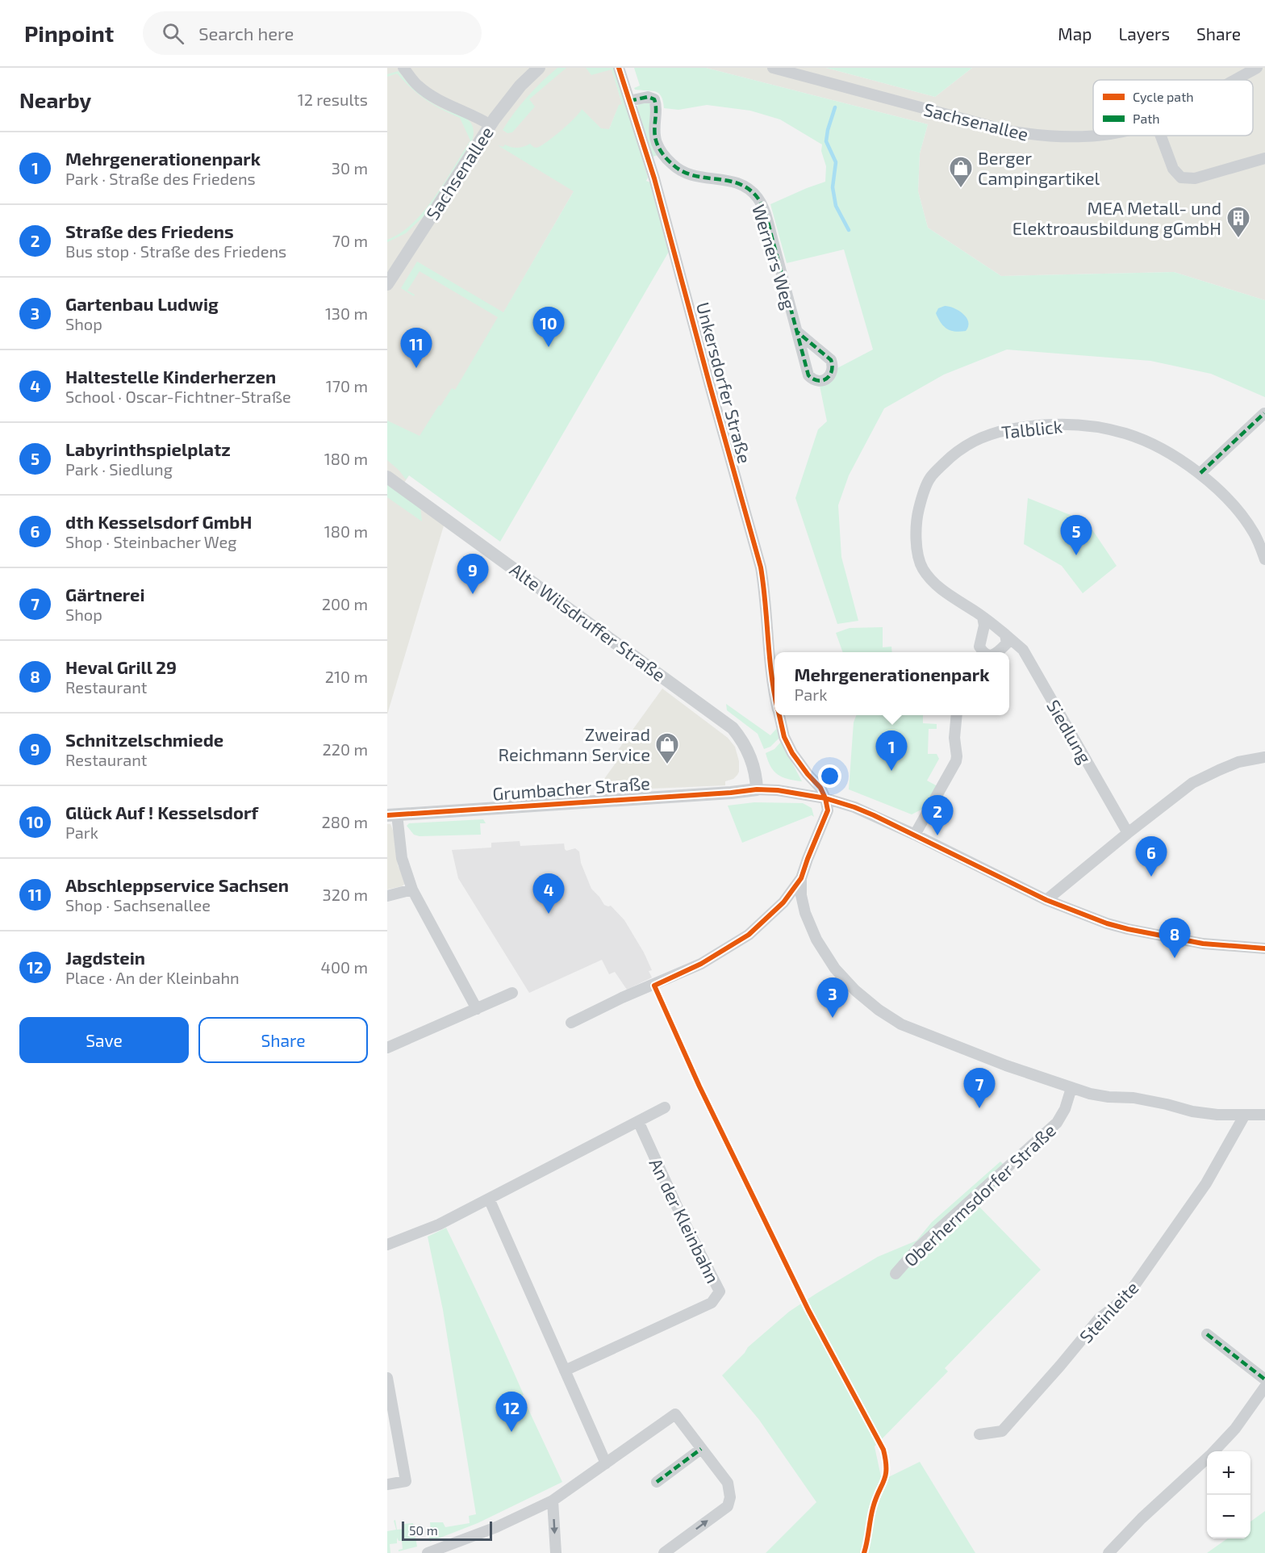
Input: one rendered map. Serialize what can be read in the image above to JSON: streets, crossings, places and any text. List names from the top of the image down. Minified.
{"streets":{"street":["Sachsenallee","Werners Weg","Unkersdorfer Straße","Talblick","Alte Wilsdruffer Straße","Siedlung","Grumbacher Straße","Oberhermsdorfer Straße","An der Kleinbahn","Steinleite"]},"crossings":[["Werners Weg","Unkersdorfer Straße"],["Talblick","Siedlung"],["Alte Wilsdruffer Straße","Grumbacher Straße"]],"places":{"shop":["Berger Campingartikel","Zweirad Reichmann Service"],"building":["MEA Metall- und Elektroausbildung gGmbH"]},"legend":["Cycle path","Path"],"scale_bar":"50 m","page":{"header":"Pinpoint","search":"Search here","nav":["Map","Layers","Share"],"heading":["Nearby","12 results"],"list":[{"mark":"1","name":"Mehrgenerationenpark","note":"Park · Straße des Friedens","value":"30 m"},{"mark":"2","name":"Straße des Friedens","note":"Bus stop · Straße des Friedens","value":"70 m"},{"mark":"3","name":"Gartenbau Ludwig","note":"Shop","value":"130 m"},{"mark":"4","name":"Haltestelle Kinderherzen","note":"School · Oscar-Fichtner-Straße","value":"170 m"},{"mark":"5","name":"Labyrinthspielplatz","note":"Park · Siedlung","value":"180 m"},{"mark":"6","name":"dth Kesselsdorf GmbH","note":"Shop · Steinbacher Weg","value":"180 m"},{"mark":"7","name":"Gärtnerei","note":"Shop","value":"200 m"},{"mark":"8","name":"Heval Grill 29","note":"Restaurant","value":"210 m"},{"mark":"9","name":"Schnitzelschmiede","note":"Restaurant","value":"220 m"},{"mark":"10","name":"Glück Auf ! Kesselsdorf","note":"Park","value":"280 m"},{"mark":"11","name":"Abschleppservice Sachsen","note":"Shop · Sachsenallee","value":"320 m"},{"mark":"12","name":"Jagdstein","note":"Place · An der Kleinbahn","value":"400 m"}],"pins":["10","11","5","9","1","2","6","4","8","3","7","12"],"popup":["Mehrgenerationenpark","Park"],"buttons":["Save","Share"],"map_buttons":["+","−"],"scale":"50 m"}}
